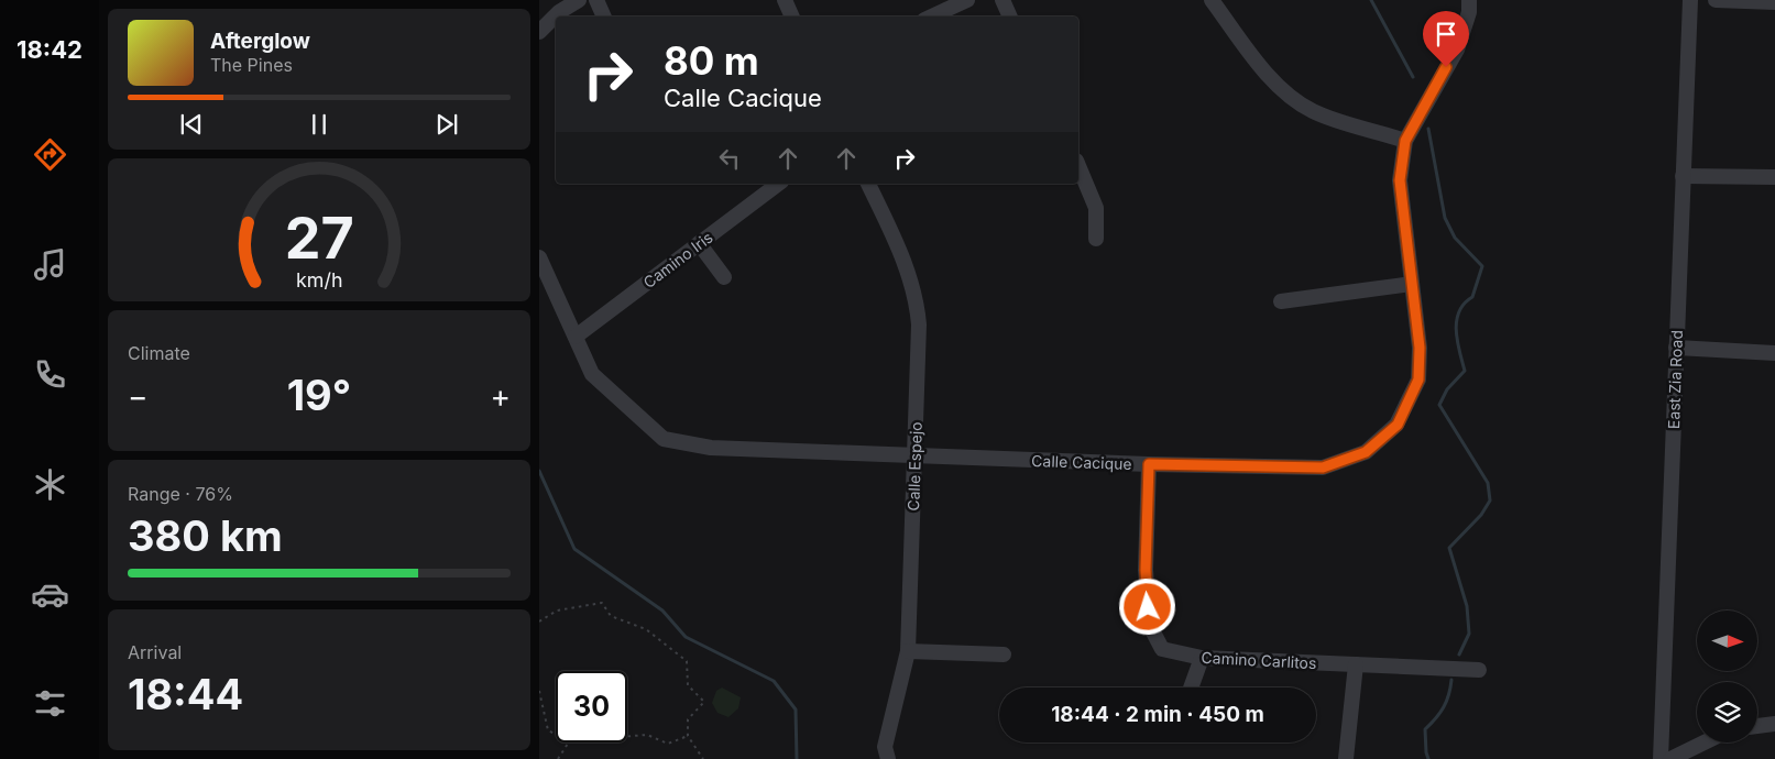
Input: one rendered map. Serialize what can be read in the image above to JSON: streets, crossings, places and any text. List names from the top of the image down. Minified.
{"streets":{"street":["Camino Iris","East Zia Road","Calle Cacique","Calle Espejo","Camino Carlitos"]},"crossings":[["Camino Iris","Calle Cacique"],["Calle Cacique","Calle Espejo"],["Calle Cacique","Camino Carlitos"]],"north":"right","page":{"tabs":"18:42","turn":["80 m","Calle Cacique"],"song":["Afterglow","The Pines"],"tile":["Climate",["Range · 76%","380 km"],["Arrival","18:44"]],"heat":["−","19°","+"],"limit":"30","trip":"18:44 · 2 min · 450 m","gauge":["27","km/h"]}}
